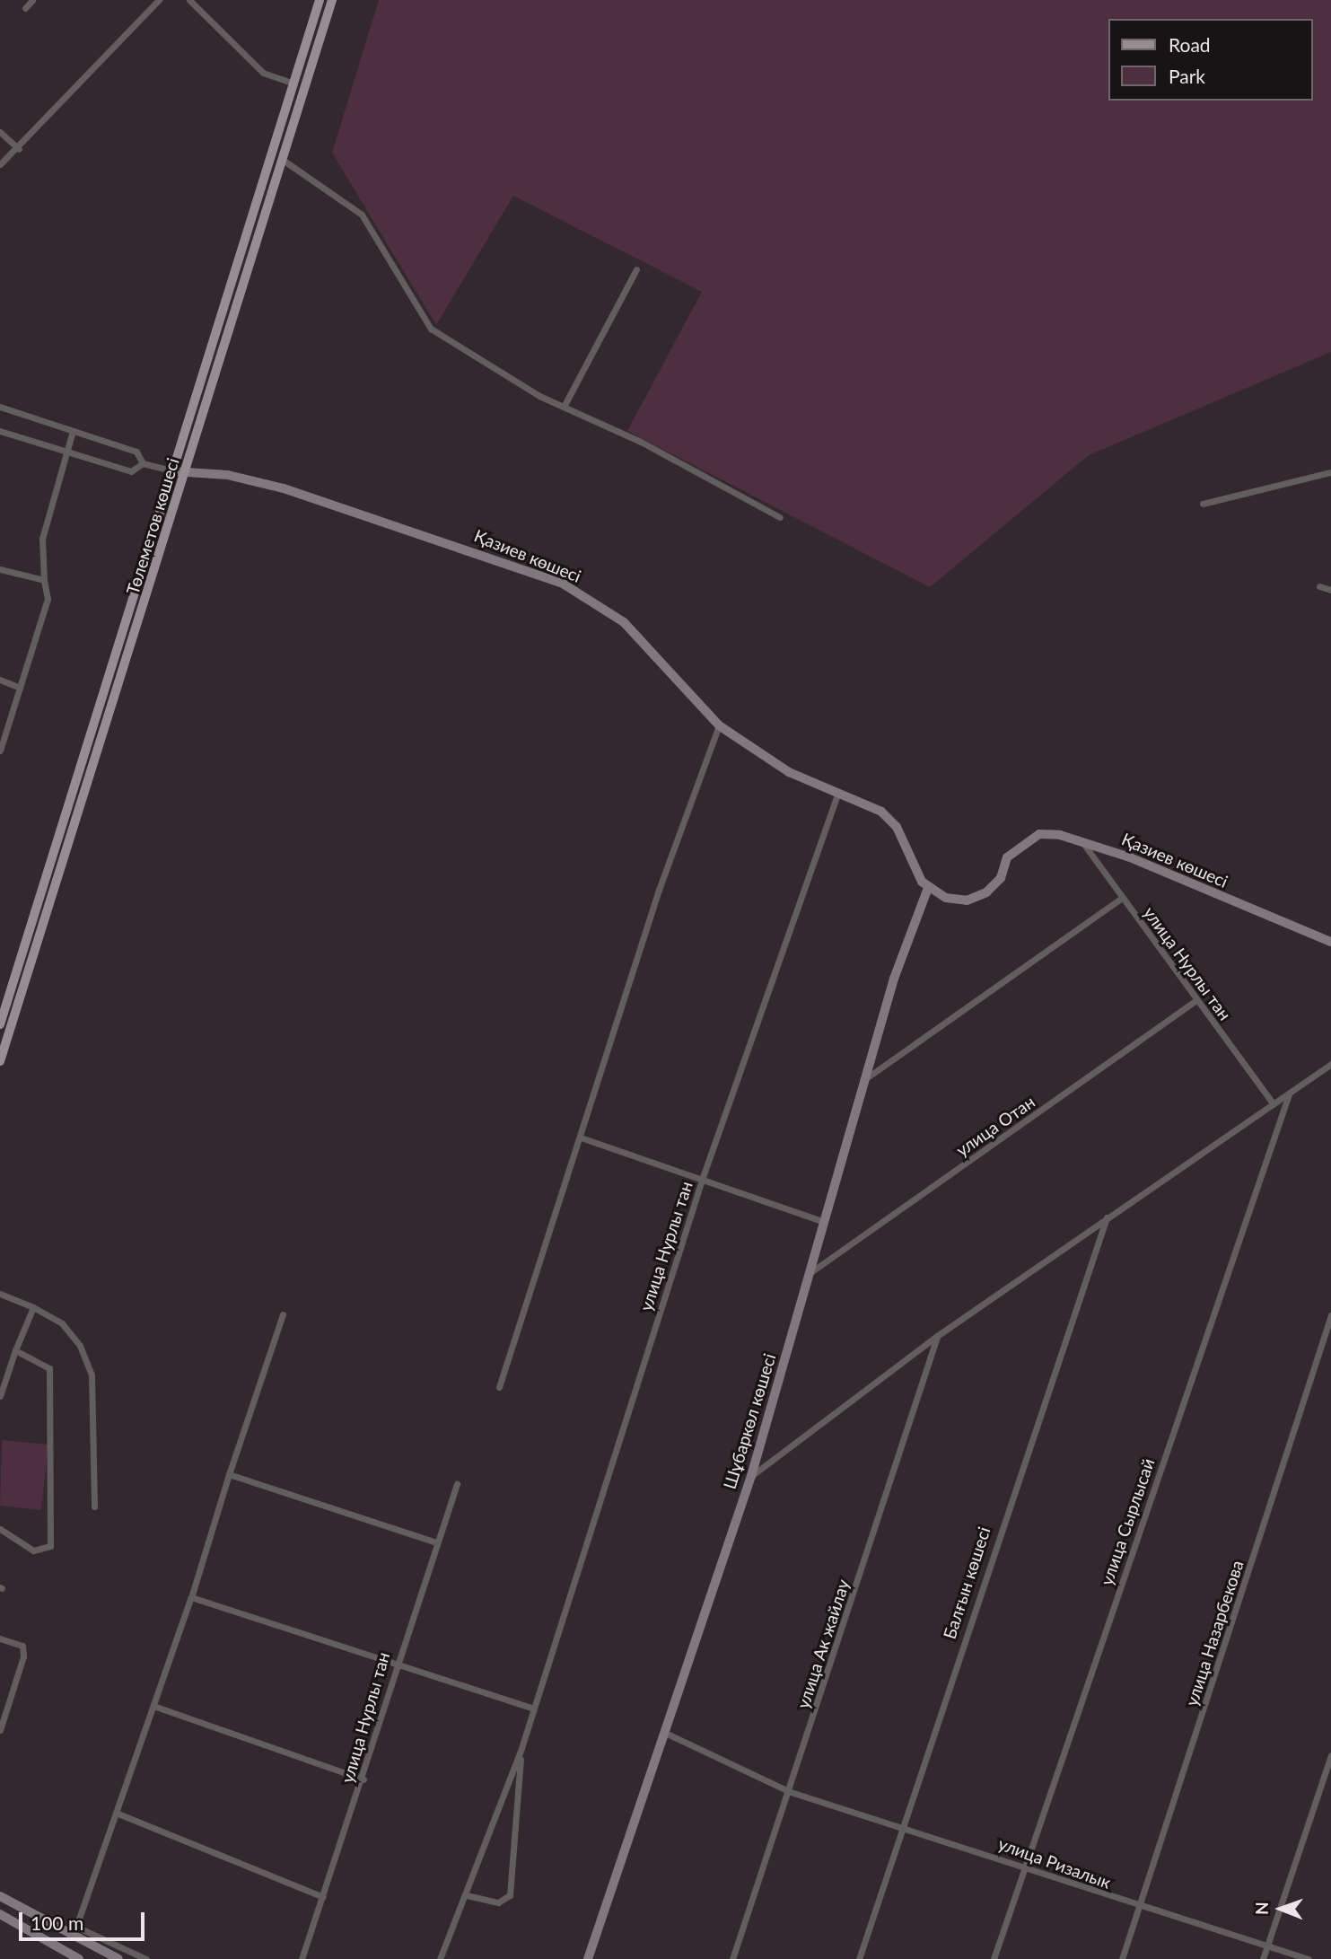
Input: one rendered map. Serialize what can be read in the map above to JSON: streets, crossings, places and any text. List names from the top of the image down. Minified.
{"streets":{"main road":["Төлеметов көшесі"],"street":["Қазиев көшесі","улица Нурлы тан","улица Отан","Шұбаркөл көшесі","улица Сырлысай","Балғын көшесі","улица Назарбекова","улица Ак жайлау","улица Ризалык"]},"crossings":[["Төлеметов көшесі","Қазиев көшесі"],["Қазиев көшесі","улица Нурлы тан"],["Қазиев көшесі","Шұбаркөл көшесі"],["улица Нурлы тан","улица Отан"],["улица Отан","Шұбаркөл көшесі"],["Шұбаркөл көшесі","улица Ризалык"],["улица Сырлысай","улица Ризалык"],["Балғын көшесі","улица Ризалык"],["улица Назарбекова","улица Ризалык"],["улица Ак жайлау","улица Ризалык"]],"legend":["Road","Park"],"scale_bar":"100 m","north":"left"}
